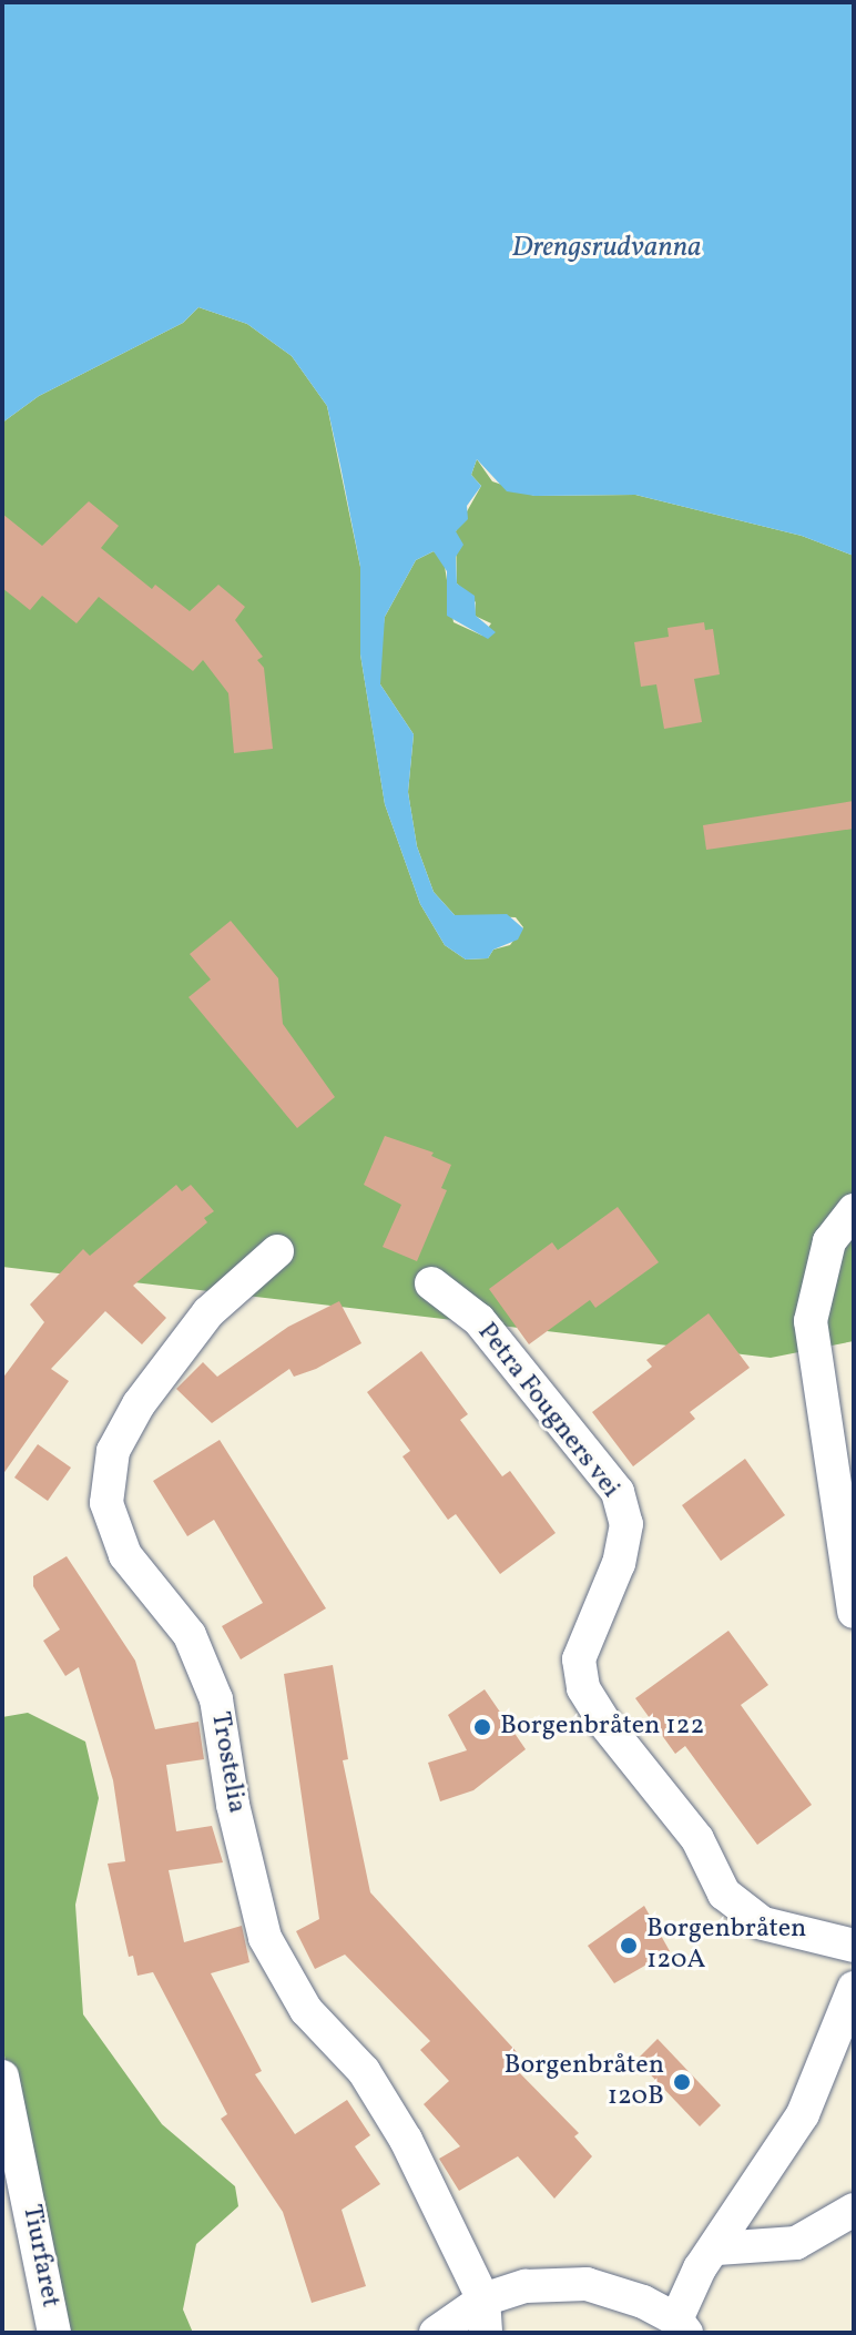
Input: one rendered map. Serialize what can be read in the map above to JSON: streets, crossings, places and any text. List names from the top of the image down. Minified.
{"streets":{"street":["Petra Fougners vei","Trostelia","Tiurfaret"]},"water":["Drengsrudvanna"],"places":["Borgenbråten 122","Borgenbråten 120A","Borgenbråten 120B"]}
